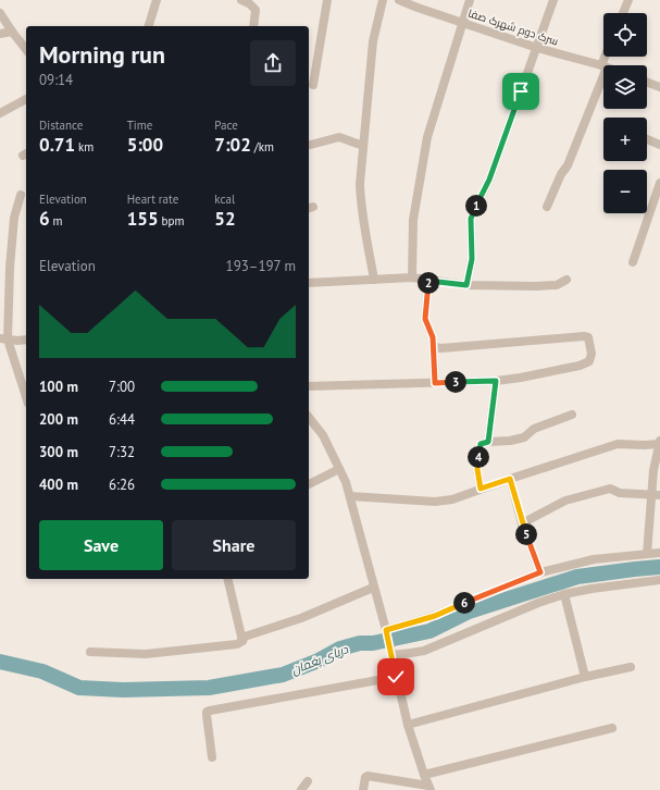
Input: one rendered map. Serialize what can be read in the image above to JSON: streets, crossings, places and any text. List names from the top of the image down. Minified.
{"streets":{"street":["سرک دوم شهرک صفا"]},"water":["دریای پغمان"],"page":{"map_buttons":["+","−"],"heading":["Morning run","09:14"],"stats":[["Distance","0.71 km"],["Time","5:00"],["Pace","7:02 /km"],["Elevation","6 m"],["Heart rate","155 bpm"],["kcal","52"]],"pins":["1","2","3","4","5","6"],"chart":["Elevation","193–197 m"],"list":[{"name":"100 m","note":"7:00"},{"name":"200 m","note":"6:44"},{"name":"300 m","note":"7:32"},{"name":"400 m","note":"6:26"}],"buttons":["Save","Share"]}}
